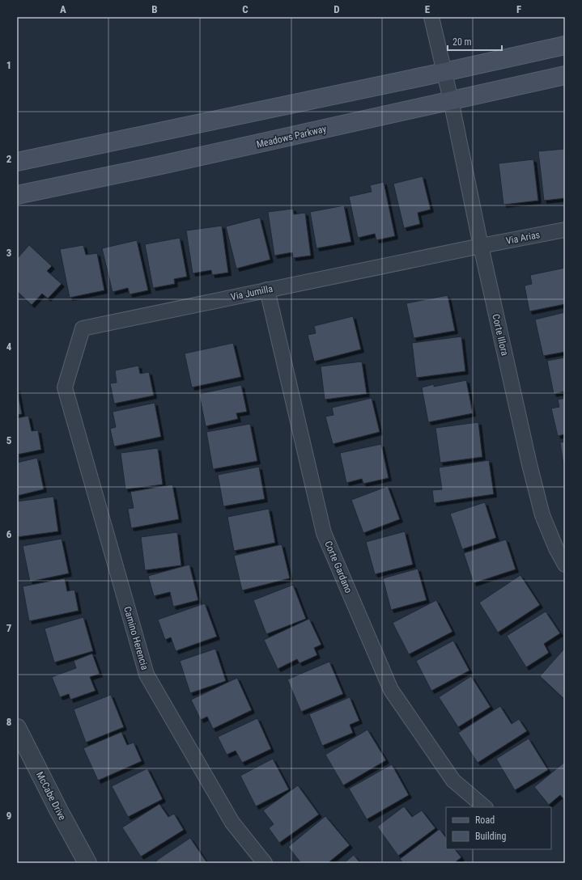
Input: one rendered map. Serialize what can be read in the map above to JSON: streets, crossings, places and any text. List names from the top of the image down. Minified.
{"streets":{"main road":["Meadows Parkway"],"street":["Via Arias","Via Jumilla","Corte Illora","Corte Gardano","Camino Herencia","McCabe Drive"]},"crossings":[["Meadows Parkway","Corte Illora"],["Via Arias","Via Jumilla"],["Via Arias","Corte Illora"],["Via Jumilla","Corte Illora"],["Via Jumilla","Corte Gardano"],["Via Jumilla","Camino Herencia"]],"legend":["Road","Building"],"scale_bar":"20 m","grid":{"columns":["A","B","C","D","E","F"],"rows":["1","2","3","4","5","6","7","8","9"]}}
